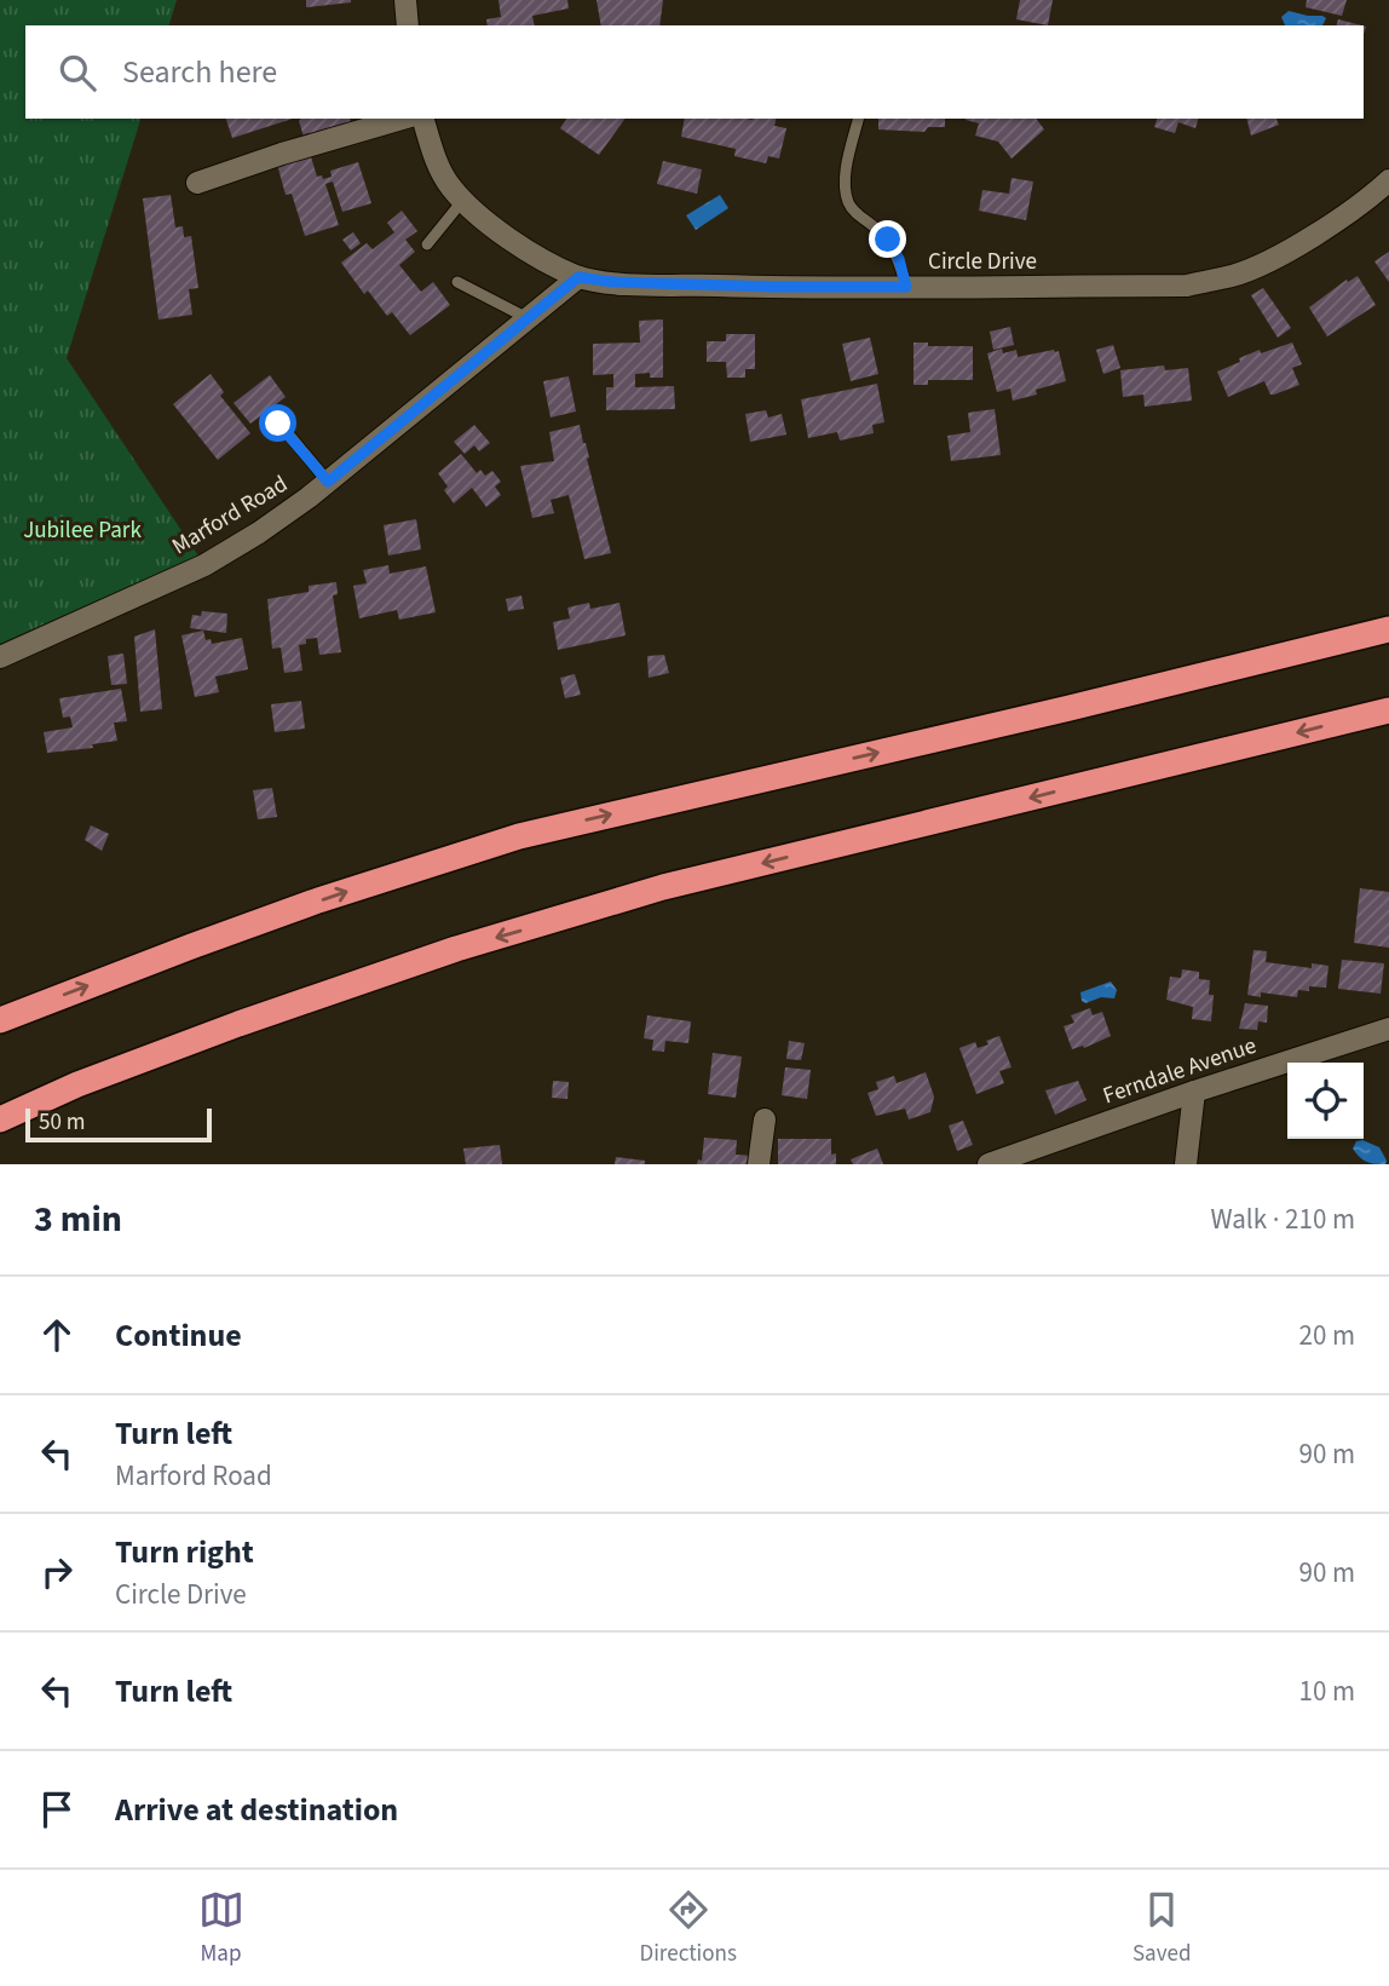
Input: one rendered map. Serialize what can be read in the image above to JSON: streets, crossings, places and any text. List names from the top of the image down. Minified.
{"streets":{"street":["Circle Drive","Marford Road","Ferndale Avenue"]},"crossings":[["Circle Drive","Marford Road"]],"parks":["Jubilee Park"],"scale_bar":"50 m","page":{"search":"Search here","scale":"50 m","heading":["3 min","Walk · 210 m"],"list":[["Continue","20 m"],["Turn left","Marford Road","90 m"],["Turn right","Circle Drive","90 m"],["Turn left","10 m"],"Arrive at destination"],"nav":["Map","Directions","Saved"]}}
